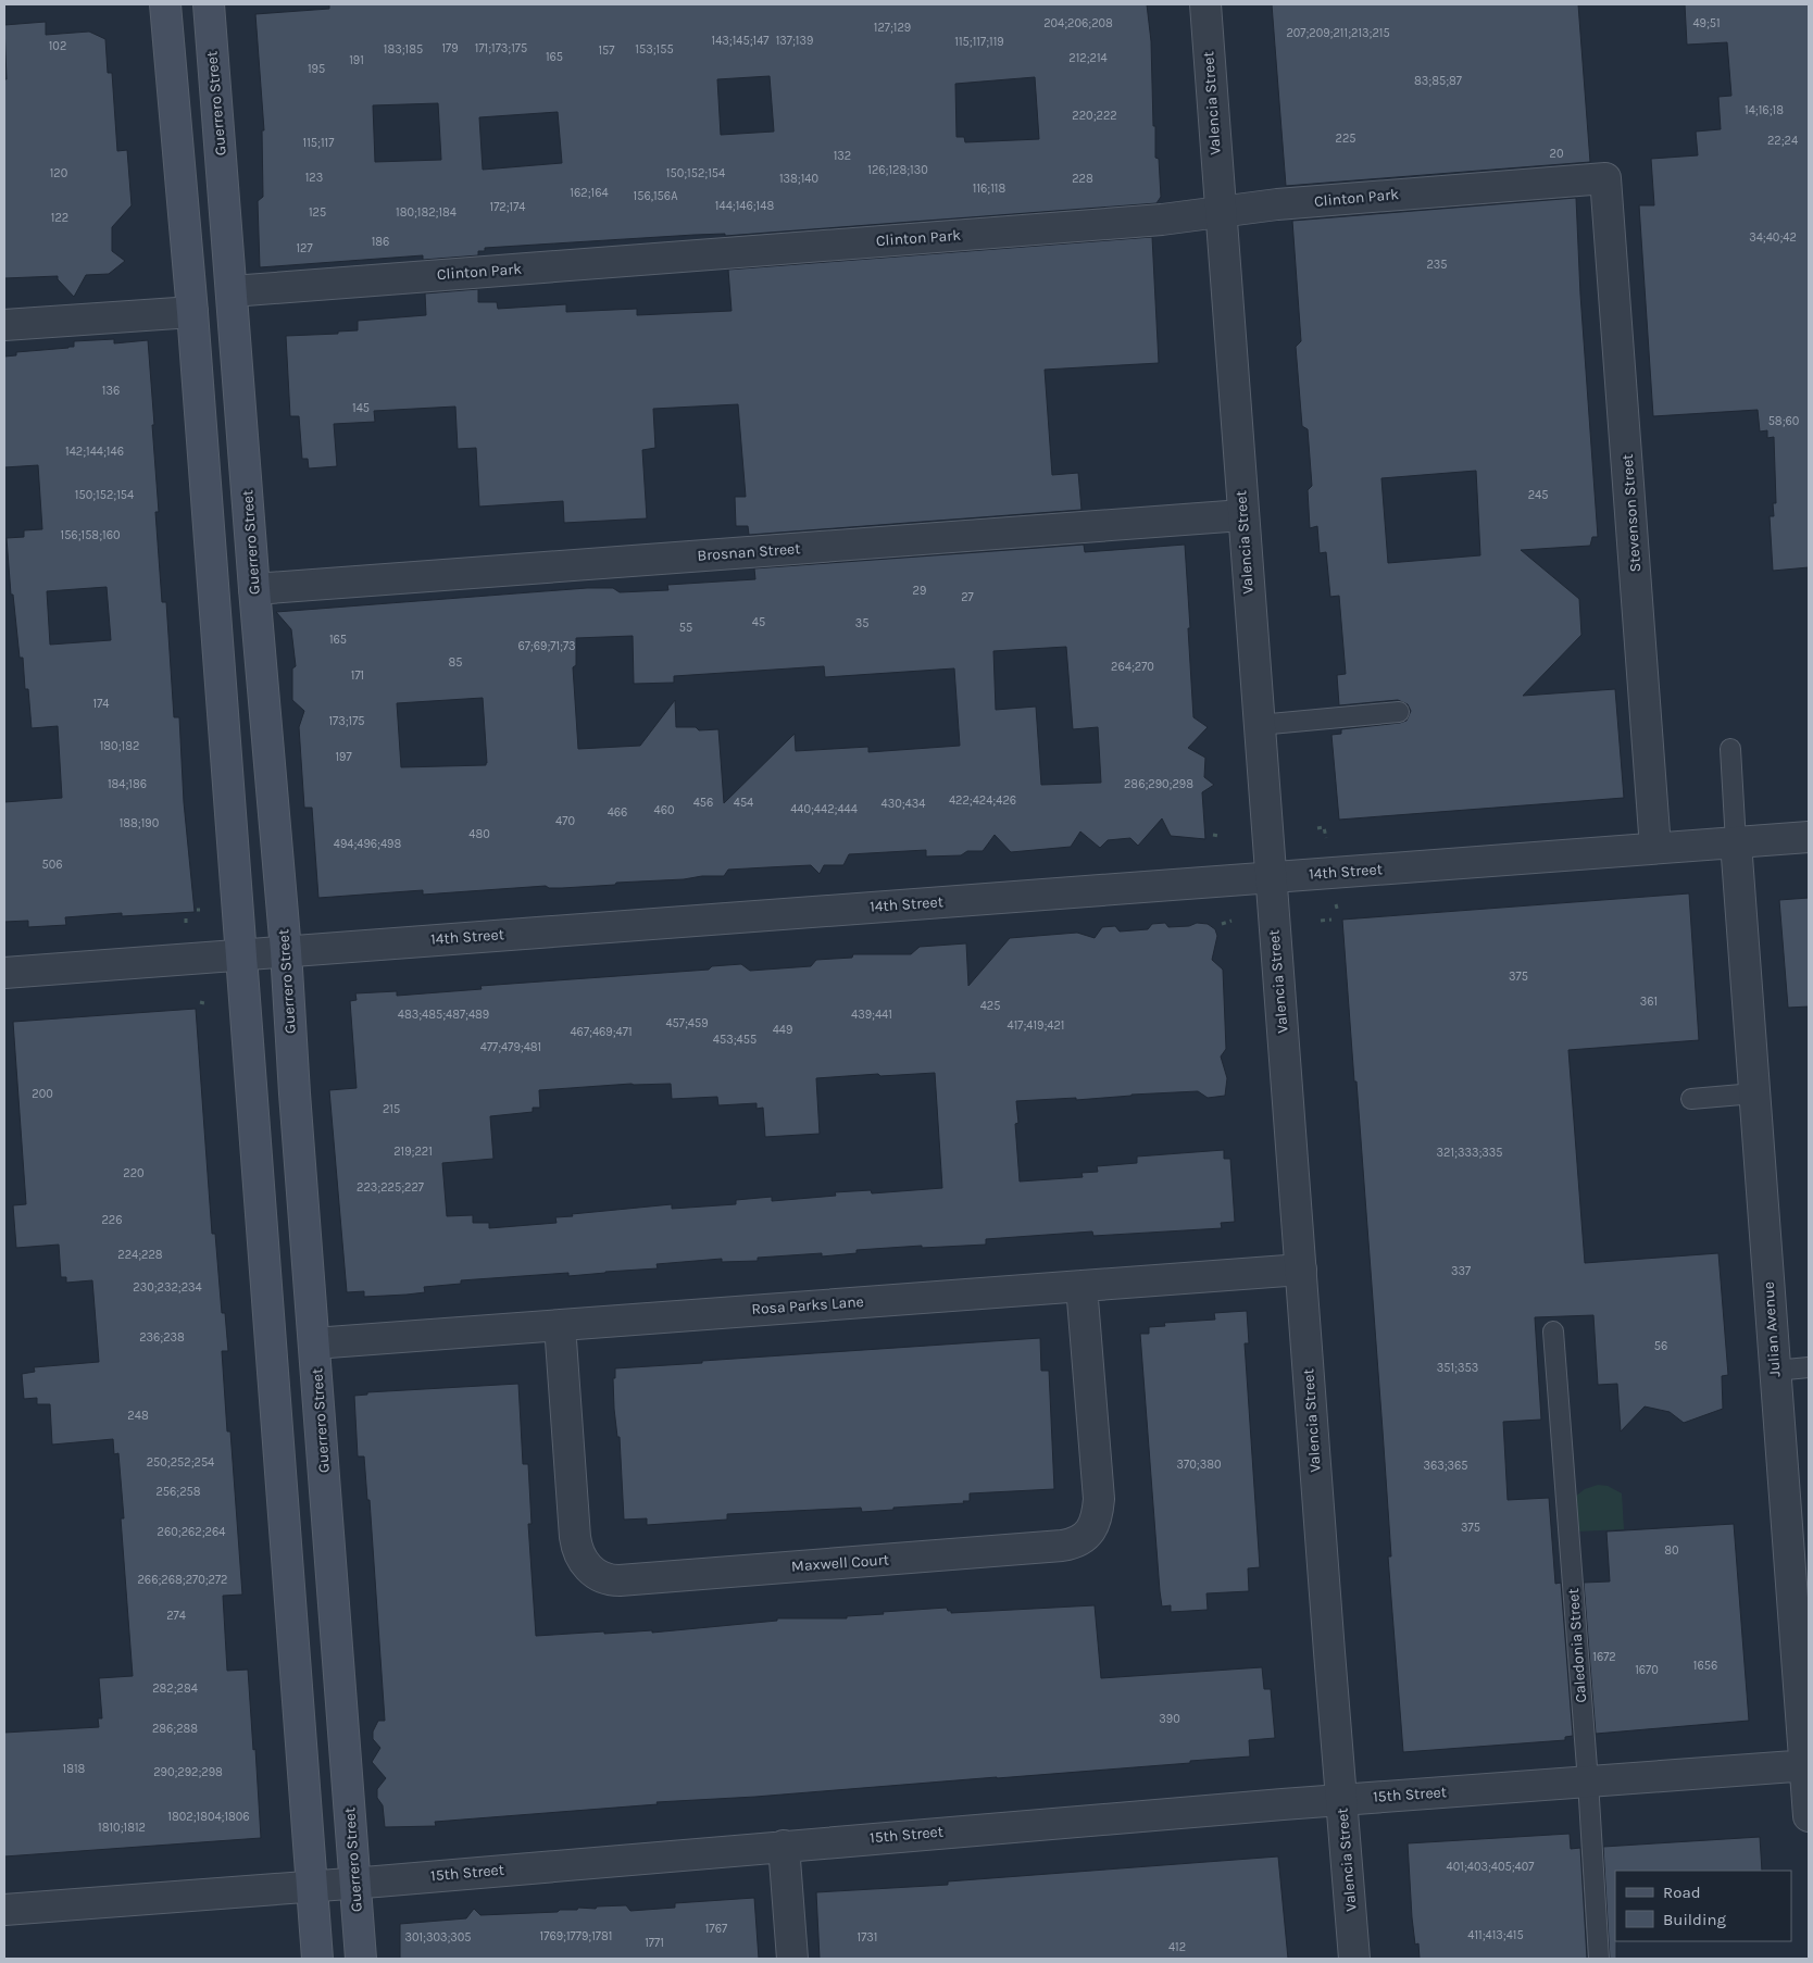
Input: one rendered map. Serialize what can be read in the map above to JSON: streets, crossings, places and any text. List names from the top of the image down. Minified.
{"streets":{"main road":["Guerrero Street"],"street":["Valencia Street","Clinton Park","Stevenson Street","Brosnan Street","14th Street","Rosa Parks Lane","Julian Avenue","Maxwell Court","15th Street"],"lane":["Caledonia Street"]},"crossings":[["Guerrero Street","Clinton Park"],["Guerrero Street","Brosnan Street"],["Guerrero Street","14th Street"],["Guerrero Street","Rosa Parks Lane"],["Guerrero Street","15th Street"],["Valencia Street","Clinton Park"],["Valencia Street","Brosnan Street"],["Valencia Street","14th Street"],["Valencia Street","Rosa Parks Lane"],["Valencia Street","15th Street"],["Clinton Park","Stevenson Street"],["Stevenson Street","14th Street"],["14th Street","Julian Avenue"],["Rosa Parks Lane","Maxwell Court"],["Julian Avenue","15th Street"],["Caledonia Street","15th Street"]],"house_numbers":["204;206;208","49;51","127;129","207;209;211;213;215","143;145;147","137;139","115;117;119","102","179","171;173;175","183;185","153;155","157","165","212;214","191","195","83;85;87","14;16;18","220;222","225","22;24","115;117","20","132","126;128;130","120","150;152;154","123","138;140","228","116;118","162;164","156,156A","144;146;148","172;174","125","180;182;184","122","34;40;42","186","127","235","136","145","58;60","142;144;146","150;152;154","245","156;158;160","29","27","45","35","55","165","67;69;71;73","85","264;270","171","174","173;175","180;182","197","184;186","286;290;298","422;424;426","456","454","430;434","440;442;444","460","466","470","188;190","480","494;496;498","506","375","361","425","483;485;487;489","439;441","457;459","417;419;421","449","467;469;471","453;455","477;479;481","200","215","219;221","321;333;335","220","223;225;227","226","224;228","337","230;232;234","236;238","56","351;353","248","250;252;254","370;380","363;365","256;258","375","260;262;264","80","266;268;270;272","274","1672","1656","1670","282;284","390","286;288","1818","290;292;298","1802;1804;1806","1810;1812","401;403;405;407","1767","411;413;415","1769;1779;1781","301;303;305","1731","1771","412"],"legend":["Road","Building"]}
